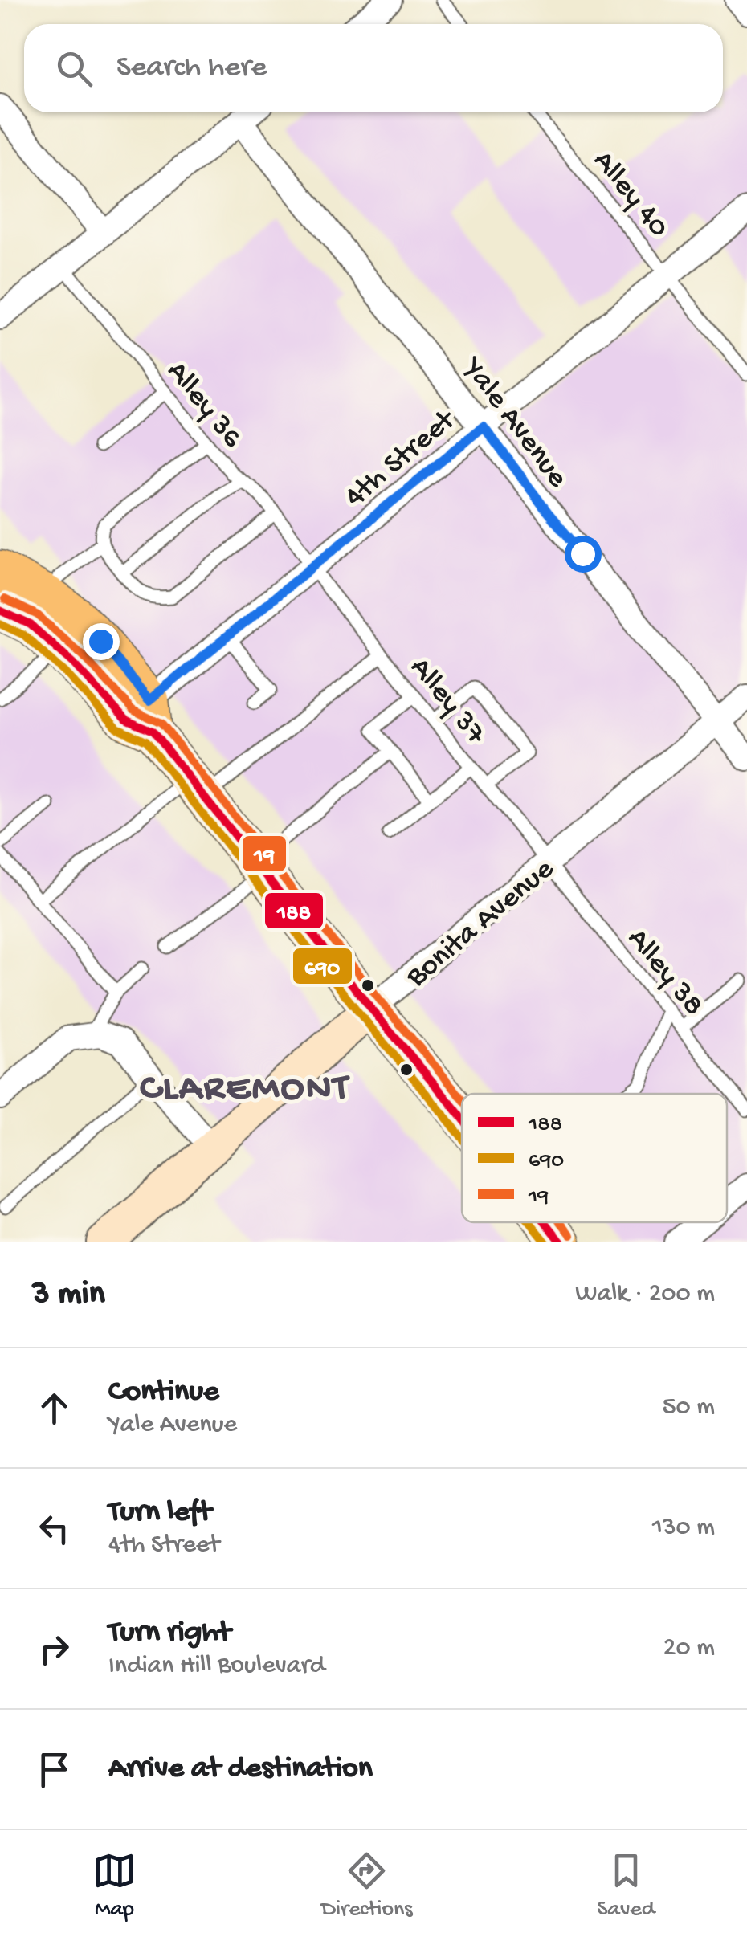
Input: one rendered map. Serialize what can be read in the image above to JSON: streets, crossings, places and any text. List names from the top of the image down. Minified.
{"streets":{"main road":["Bonita Avenue"],"street":["Yale Avenue","4th Street"],"lane":["Alley 40","Alley 36","Alley 37","Alley 38"]},"crossings":[["Alley 40","4th Street"],["Alley 36","4th Street"],["Alley 36","Alley 37"],["Yale Avenue","4th Street"],["Yale Avenue","Bonita Avenue"],["4th Street","Alley 37"],["Alley 37","Bonita Avenue"],["Alley 37","Alley 38"],["Bonita Avenue","Alley 38"]],"districts":["CLAREMONT"],"lines":["transit line 19","transit line 188","transit line 690"],"legend":["188","690","19"],"page":{"search":"Search here","heading":["3 min","Walk · 200 m"],"list":[["Continue","Yale Avenue","50 m"],["Turn left","4th Street","130 m"],["Turn right","Indian Hill Boulevard","20 m"],"Arrive at destination"],"nav":["Map","Directions","Saved"]}}
